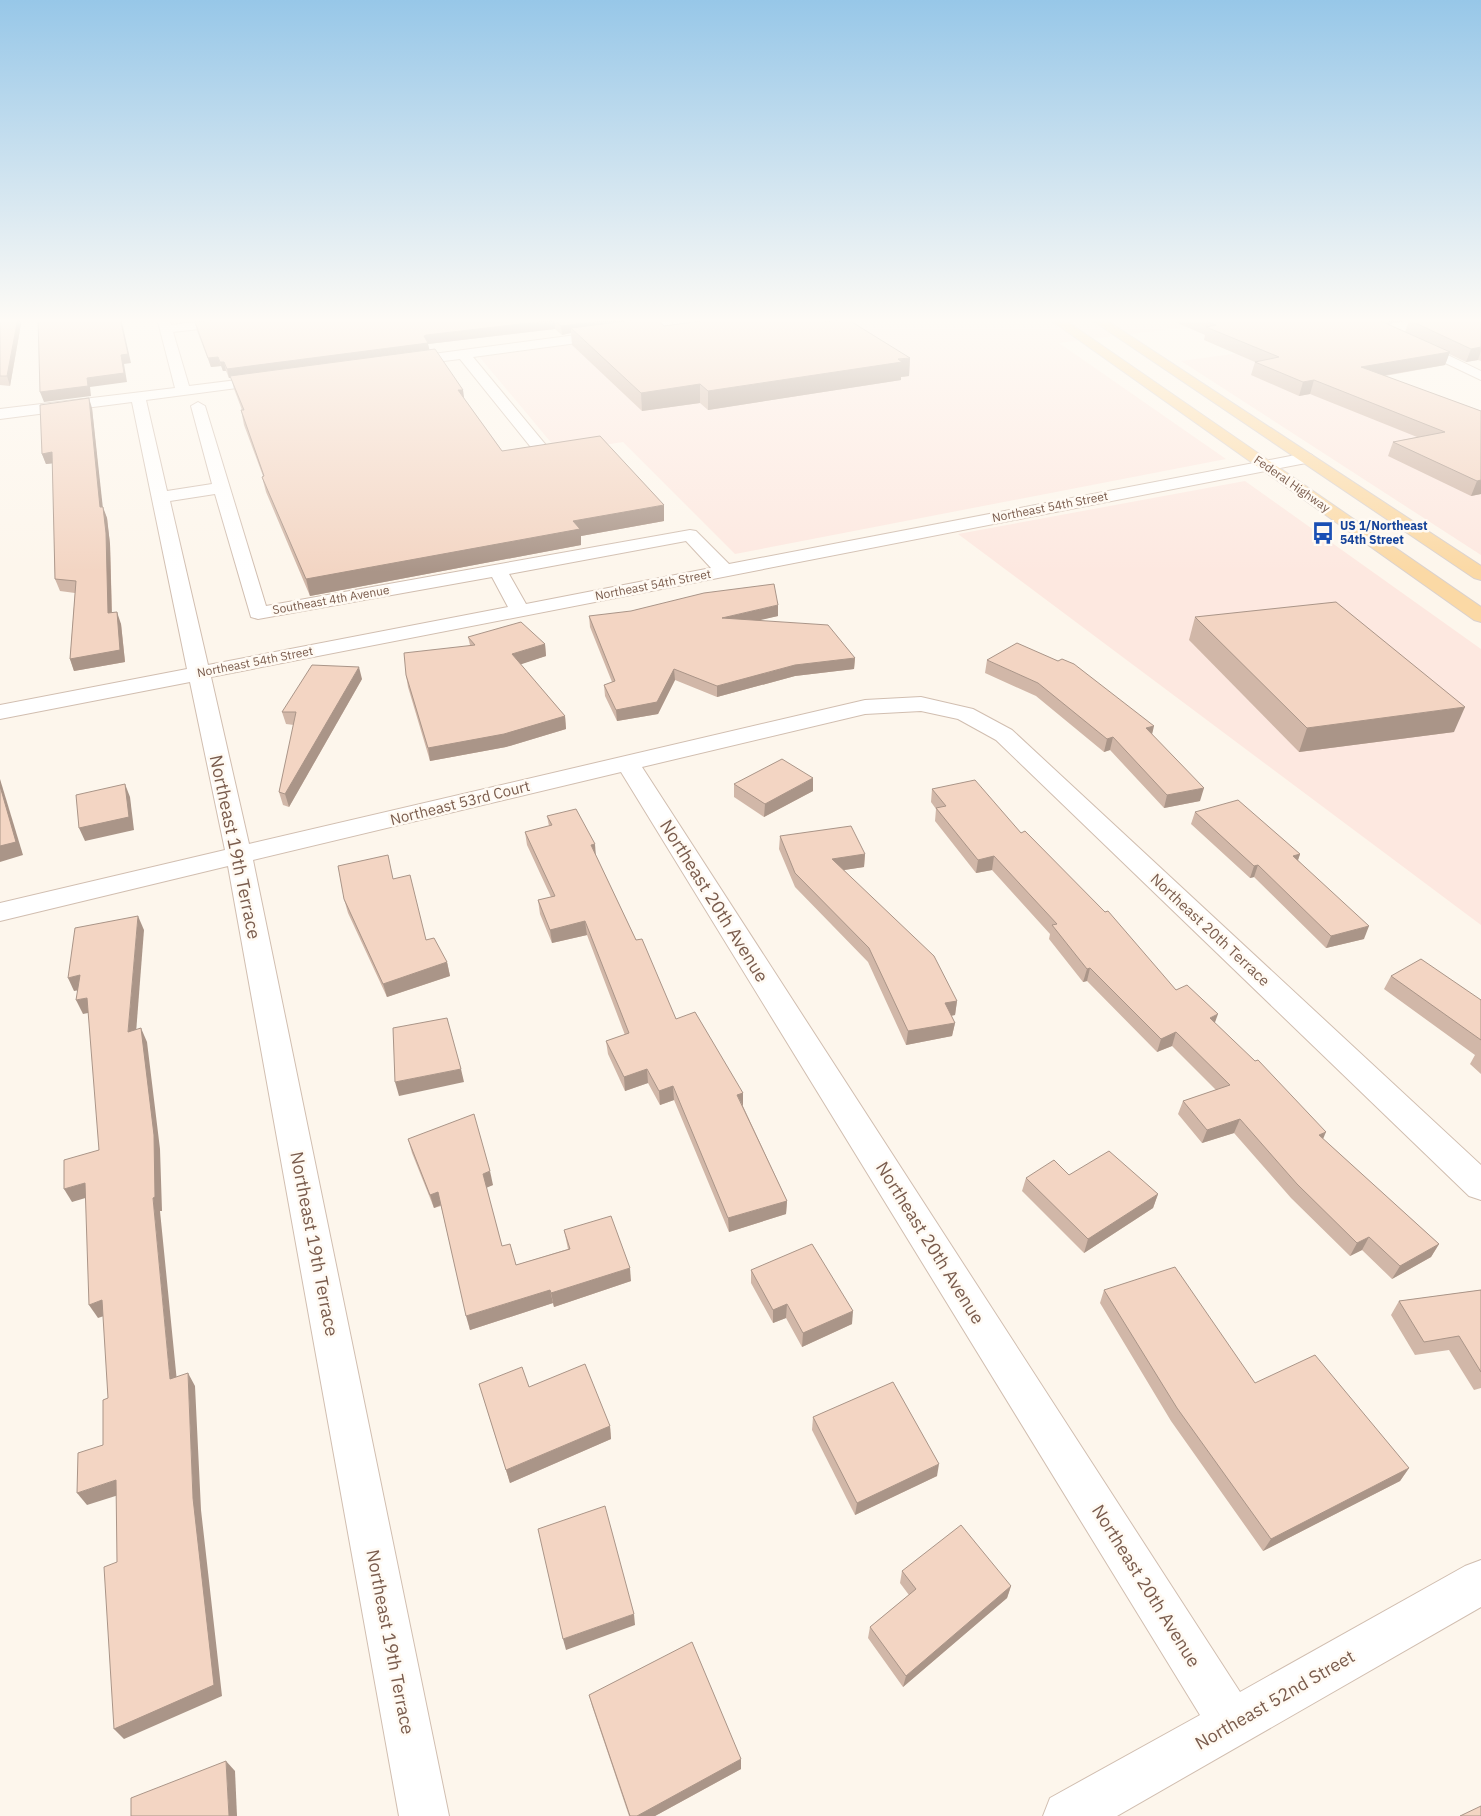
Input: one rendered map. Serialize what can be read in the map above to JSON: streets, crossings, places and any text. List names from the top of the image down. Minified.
{"streets":{"main road":["Federal Highway"],"street":["Northeast 54th Street","Southeast 4th Avenue","Northeast 53rd Court","Northeast 19th Terrace","Northeast 20th Avenue","Northeast 20th Terrace","Northeast 52nd Street"]},"crossings":[["Federal Highway","Northeast 54th Street"],["Northeast 54th Street","Northeast 19th Terrace"],["Northeast 53rd Court","Northeast 19th Terrace"],["Northeast 53rd Court","Northeast 20th Avenue"],["Northeast 53rd Court","Northeast 20th Terrace"],["Northeast 20th Avenue","Northeast 52nd Street"]],"places":{"bus stop":["US 1/Northeast 54th Street"]}}
